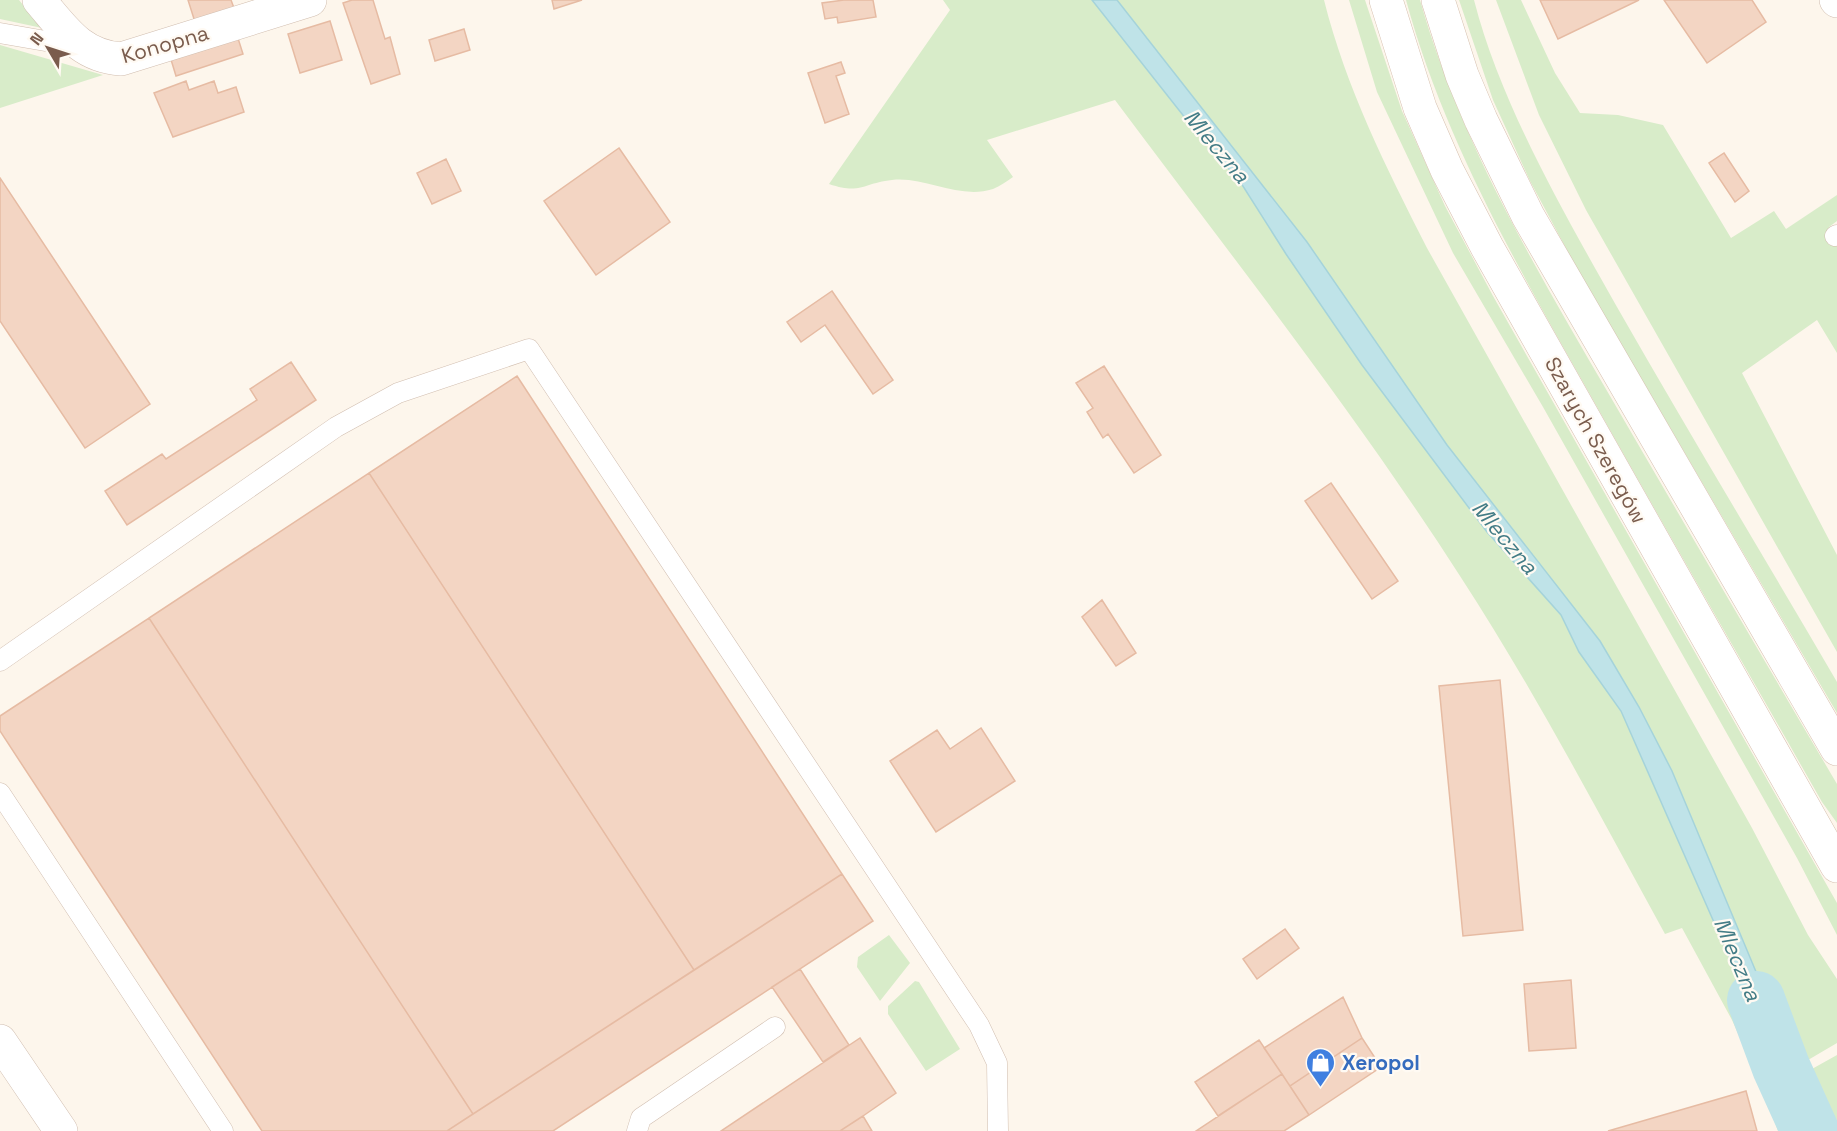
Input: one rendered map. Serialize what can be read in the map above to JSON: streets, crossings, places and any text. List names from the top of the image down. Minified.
{"streets":{"main road":["Konopna","Szarych Szeregów"]},"water":["Mleczna"],"places":{"shop":["Xeropol"]},"north":"top left"}
